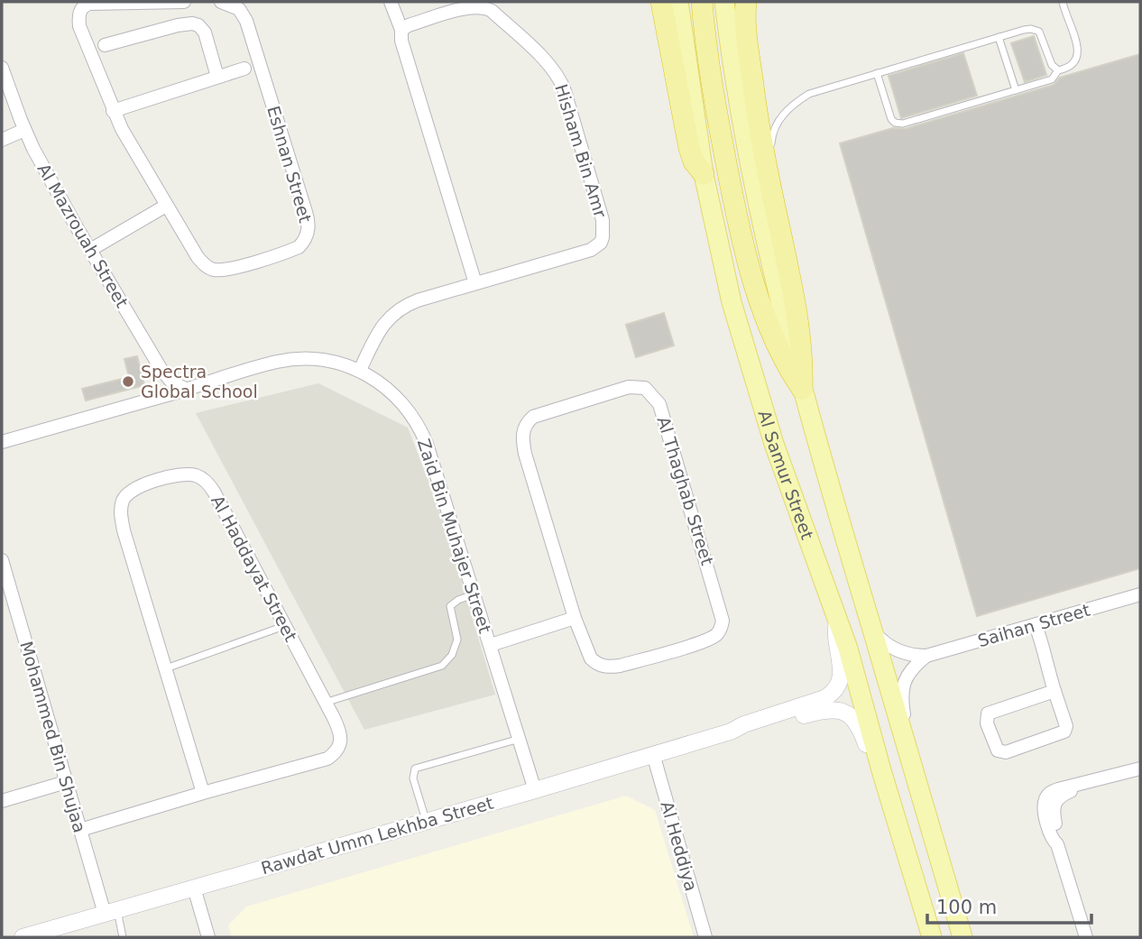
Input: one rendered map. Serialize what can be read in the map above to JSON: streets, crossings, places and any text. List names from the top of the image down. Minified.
{"streets":{"main road":["Al Samur Street"],"street":["Hisham Bin Amr","Eshnan Street","Al Mazrouah Street","Al Thaghab Street","Zaid Bin Muhajer Street","Al Haddayat Street","Saihan Street","Mohammed Bin Shujaa","Rawdat Umm Lekhba Street","Al Heddiya"]},"crossings":[["Hisham Bin Amr","Zaid Bin Muhajer Street"],["Al Mazrouah Street","Zaid Bin Muhajer Street"],["Al Samur Street","Saihan Street"],["Al Samur Street","Rawdat Umm Lekhba Street"],["Zaid Bin Muhajer Street","Rawdat Umm Lekhba Street"],["Al Haddayat Street","Mohammed Bin Shujaa"],["Mohammed Bin Shujaa","Rawdat Umm Lekhba Street"],["Rawdat Umm Lekhba Street","Al Heddiya"]],"places":["Spectra Global School"],"scale_bar":"100 m"}
